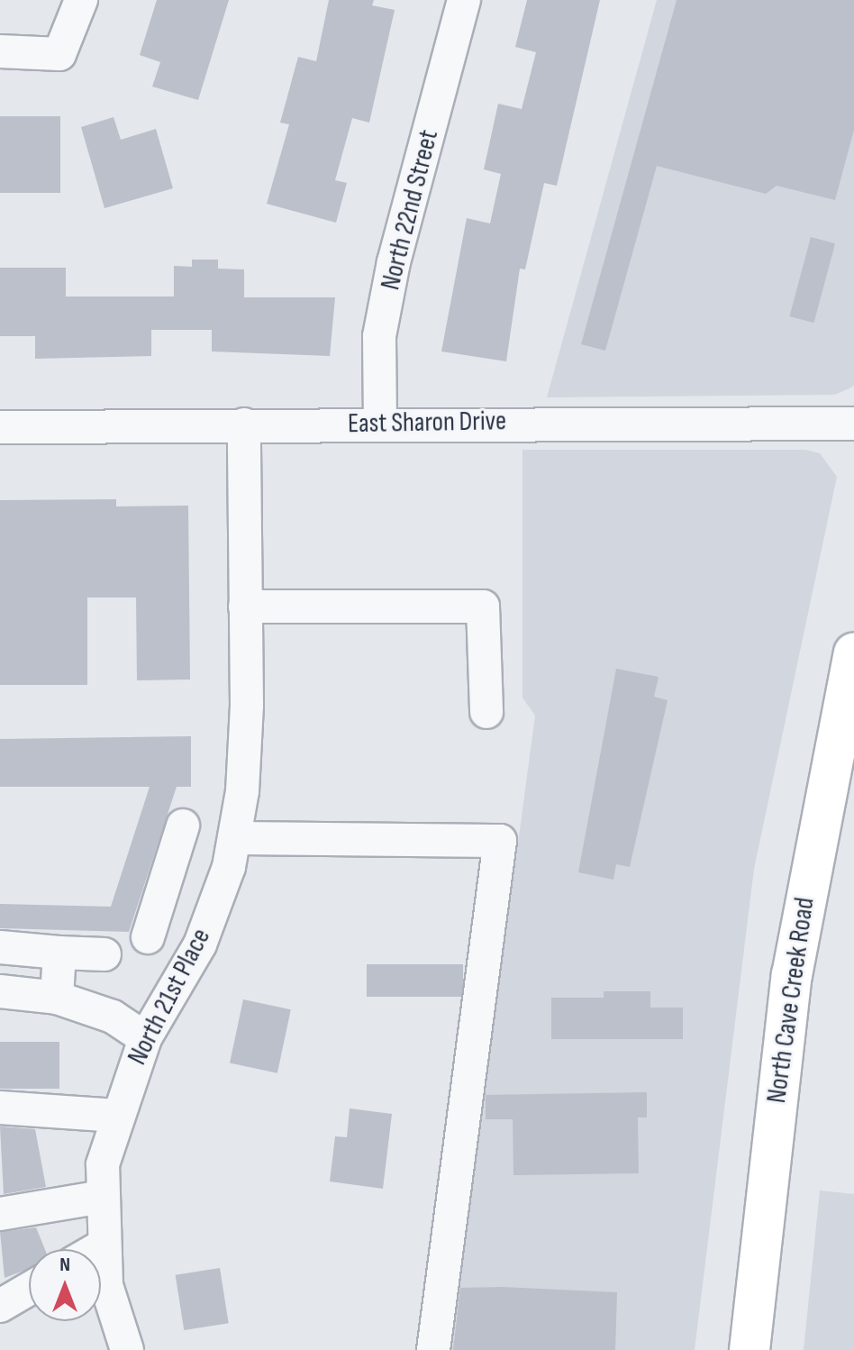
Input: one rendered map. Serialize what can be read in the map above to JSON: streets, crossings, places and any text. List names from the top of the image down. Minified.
{"streets":{"main road":["North Cave Creek Road"],"street":["North 22nd Street","East Sharon Drive","North 21st Place"]},"crossings":[["North 22nd Street","East Sharon Drive"],["East Sharon Drive","North 21st Place"]],"north":"top"}
